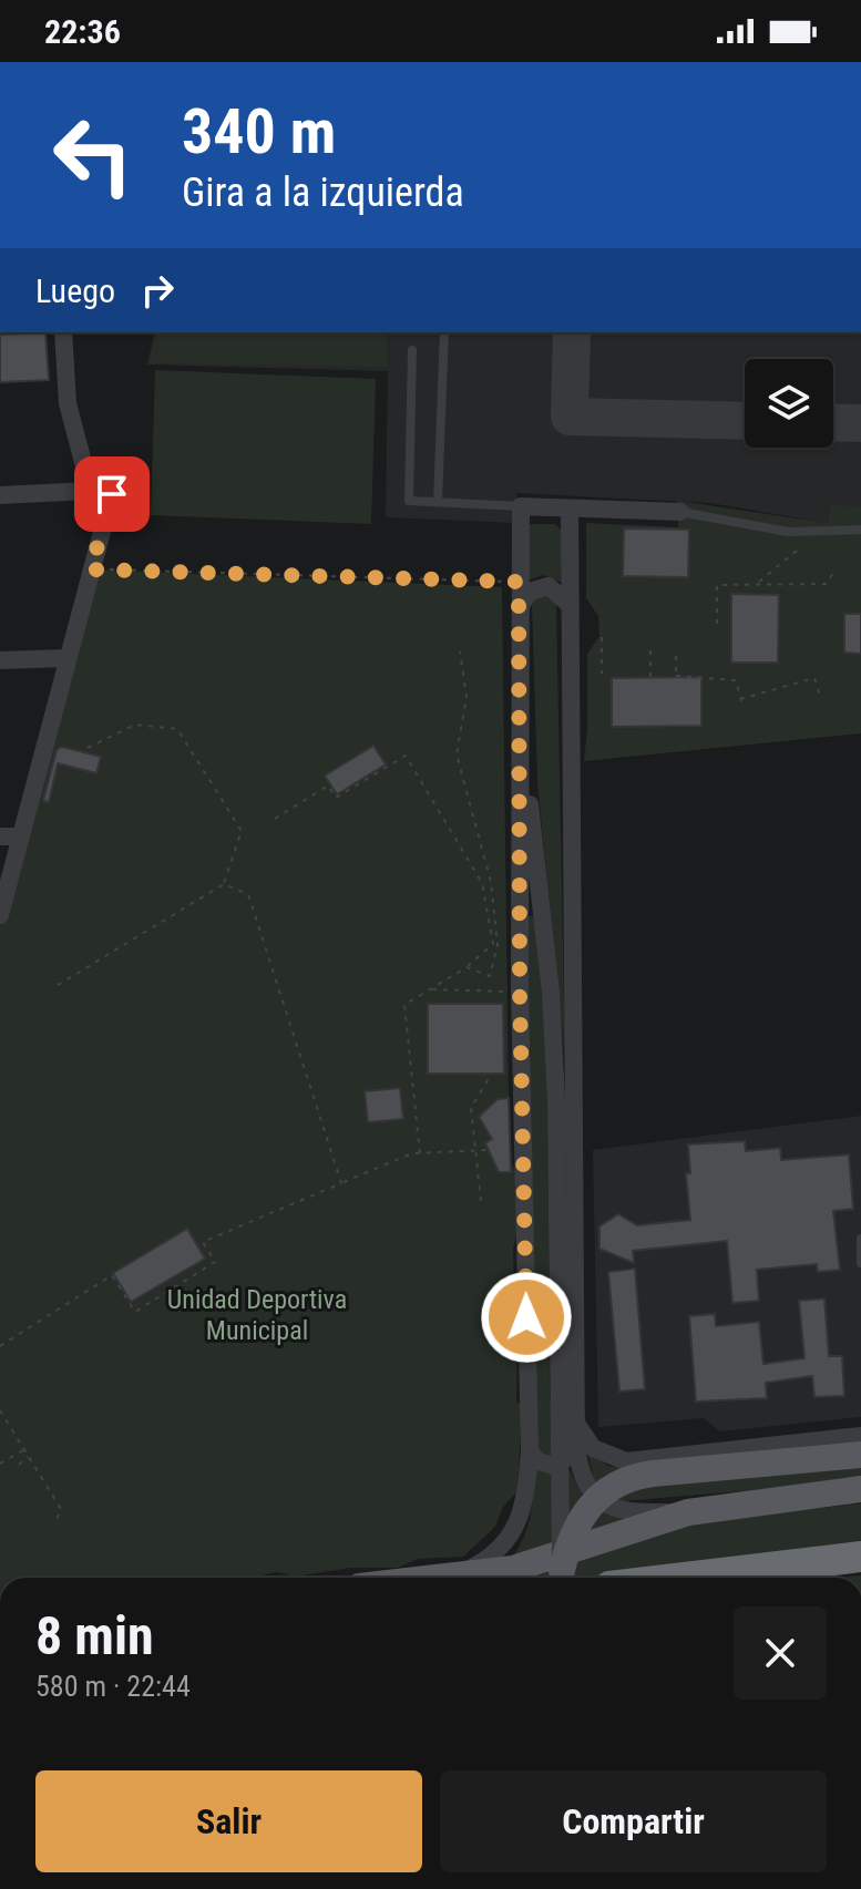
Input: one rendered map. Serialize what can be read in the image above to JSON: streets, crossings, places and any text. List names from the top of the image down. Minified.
{"parks":["Unidad Deportiva Municipal"],"page":{"status":"22:36","turn":["340 m","Gira a la izquierda"],"then":"Luego","heading":["8 min","580 m · 22:44"],"buttons":["Salir","Compartir"]}}
